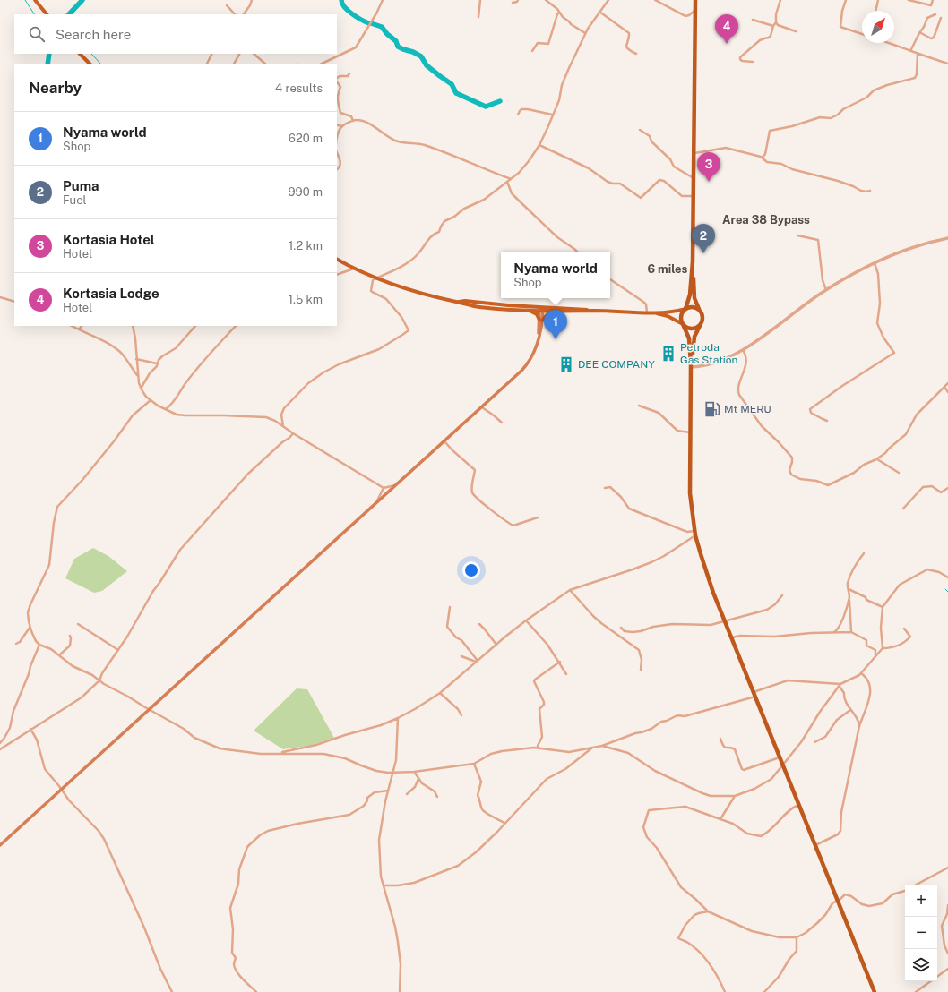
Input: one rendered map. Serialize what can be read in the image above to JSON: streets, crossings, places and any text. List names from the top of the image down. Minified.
{"districts":["Area 38 Bypass","6 miles"],"places":{"building":["Petroda Gas Station","DEE COMPANY"],"fuel station":["Mt MERU"]},"north":"top right","page":{"pins":["4","3","2","1"],"search":"Search here","heading":["Nearby","4 results"],"list":[{"mark":"1","name":"Nyama world","note":"Shop","value":"620 m"},{"mark":"2","name":"Puma","note":"Fuel","value":"990 m"},{"mark":"3","name":"Kortasia Hotel","note":"Hotel","value":"1.2 km"},{"mark":"4","name":"Kortasia Lodge","note":"Hotel","value":"1.5 km"}],"popup":["Nyama world","Shop"],"map_buttons":["+","−"]}}
